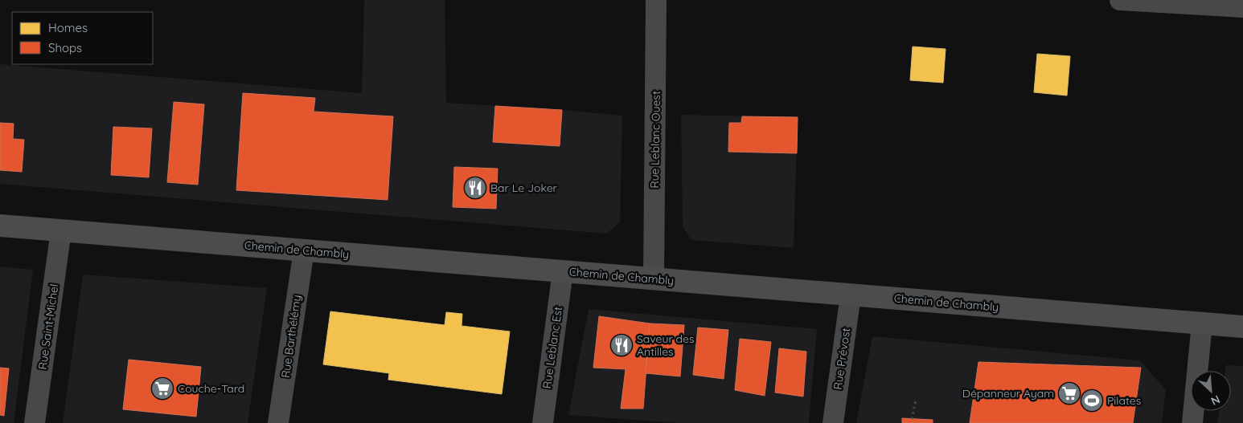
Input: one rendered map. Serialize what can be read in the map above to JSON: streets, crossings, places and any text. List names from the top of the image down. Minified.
{"streets":{"main road":["Chemin de Chambly"],"street":["Rue Leblanc Ouest","Rue Saint-Michel","Rue Barthélémy","Rue Leblanc Est","Rue Prévost"]},"crossings":[["Rue Leblanc Ouest","Chemin de Chambly"],["Chemin de Chambly","Rue Saint-Michel"],["Chemin de Chambly","Rue Barthélémy"],["Chemin de Chambly","Rue Leblanc Est"],["Chemin de Chambly","Rue Prévost"]],"places":{"restaurant":["Bar Le Joker","Saveur des Antilles"],"supermarket":["Couche-Tard","Dépanneur Ayam"],"sports":["Pilates"]},"legend":["Homes","Shops"],"north":"bottom right"}
